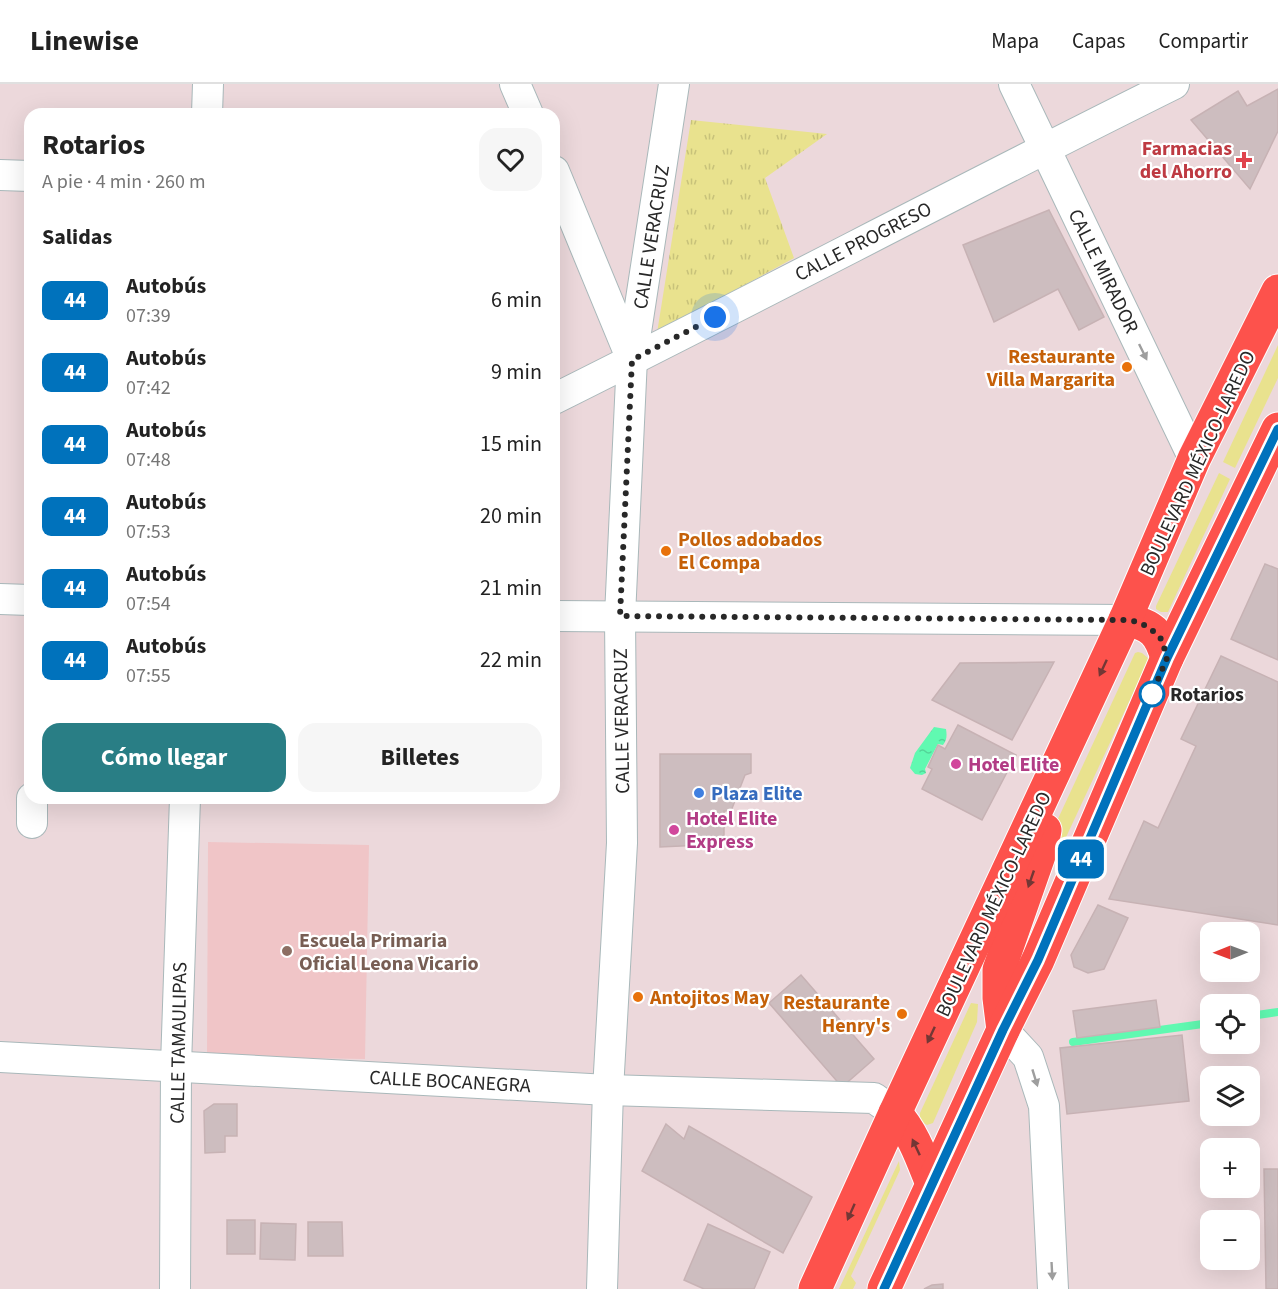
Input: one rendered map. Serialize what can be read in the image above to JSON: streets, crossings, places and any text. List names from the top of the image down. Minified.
{"streets":{"main road":["BOULEVARD MÉXICO-LAREDO"],"street":["CALLE VERACRUZ","CALLE PROGRESO","CALLE MIRADOR","CALLE TAMAULIPAS","CALLE BOCANEGRA"]},"crossings":[["CALLE VERACRUZ","CALLE PROGRESO"],["CALLE VERACRUZ","CALLE BOCANEGRA"],["CALLE PROGRESO","CALLE MIRADOR"],["CALLE MIRADOR","BOULEVARD MÉXICO-LAREDO"],["BOULEVARD MÉXICO-LAREDO","CALLE BOCANEGRA"],["CALLE TAMAULIPAS","CALLE BOCANEGRA"]],"one_way":["CALLE MIRADOR"],"places":{"health":["Farmacias del Ahorro"],"other":["Restaurante Villa Margarita","Pollos adobados El Compa","Rotarios","Hotel Elite","Plaza Elite","Hotel Elite Express","Escuela Primaria Oficial Leona Vicario","Antojitos May","Restaurante Henry's"]},"lines":["bus line 44"],"north":"left","page":{"header":"Linewise","nav":["Mapa","Capas","Compartir"],"on_map":"44","heading":[["Rotarios","A pie · 4 min · 260 m"],"Salidas"],"list":[{"mark":"44","name":"Autobús","note":"07:39","value":"6 min"},{"mark":"44","name":"Autobús","note":"07:42","value":"9 min"},{"mark":"44","name":"Autobús","note":"07:48","value":"15 min"},{"mark":"44","name":"Autobús","note":"07:53","value":"20 min"},{"mark":"44","name":"Autobús","note":"07:54","value":"21 min"},{"mark":"44","name":"Autobús","note":"07:55","value":"22 min"}],"buttons":["Cómo llegar","Billetes"],"map_buttons":["+","−"]}}
